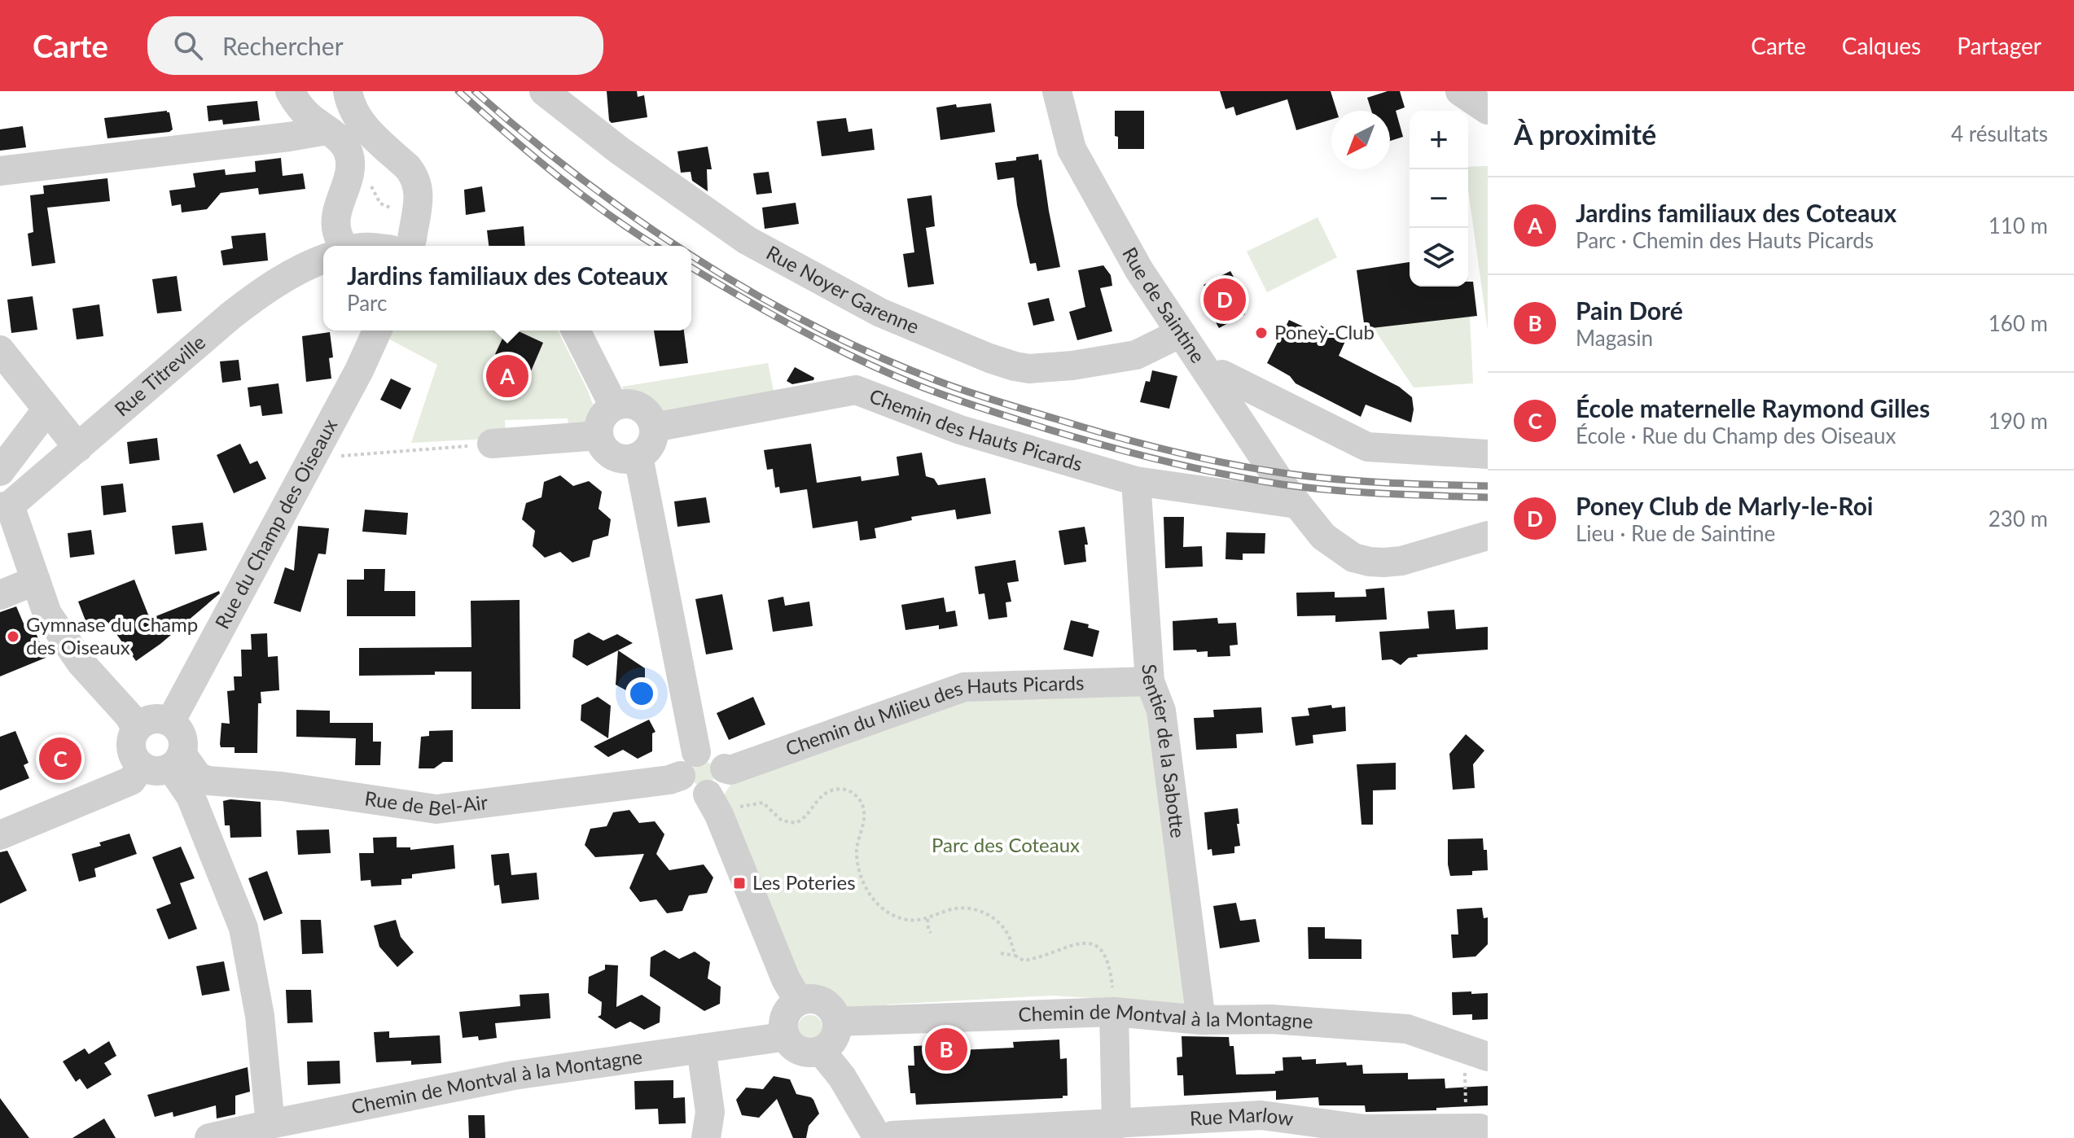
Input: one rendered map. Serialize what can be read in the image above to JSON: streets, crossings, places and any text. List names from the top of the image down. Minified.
{"streets":{"street":["Rue Noyer Garenne","Rue de Saintine","Rue Titreville","Chemin des Hauts Picards","Rue du Champ des Oiseaux","Chemin du Milieu des Hauts Picards","Sentier de la Sabotte","Rue de Bel-Air","Chemin de Montval à la Montagne","Rue Marlow"]},"crossings":[["Rue Noyer Garenne","Rue de Saintine"],["Rue de Saintine","Chemin des Hauts Picards"],["Chemin des Hauts Picards","Sentier de la Sabotte"],["Rue du Champ des Oiseaux","Rue de Bel-Air"],["Chemin du Milieu des Hauts Picards","Sentier de la Sabotte"],["Sentier de la Sabotte","Chemin de Montval à la Montagne"]],"parks":["Parc des Coteaux"],"places":{"other":["Poney-Club","Gymnase du Champ des Oiseaux"],"transit":["Les Poteries"]},"north":"bottom left","page":{"header":"Carte","search":"Rechercher","nav":["Carte","Calques","Partager"],"heading":["À proximité","4 résultats"],"map_buttons":["+","−"],"list":[{"mark":"A","name":"Jardins familiaux des Coteaux","note":"Parc · Chemin des Hauts Picards","value":"110 m"},{"mark":"B","name":"Pain Doré","note":"Magasin","value":"160 m"},{"mark":"C","name":"École maternelle Raymond Gilles","note":"École · Rue du Champ des Oiseaux","value":"190 m"},{"mark":"D","name":"Poney Club de Marly-le-Roi","note":"Lieu · Rue de Saintine","value":"230 m"}],"popup":["Jardins familiaux des Coteaux","Parc"],"pins":["D","A","C","B"]}}
